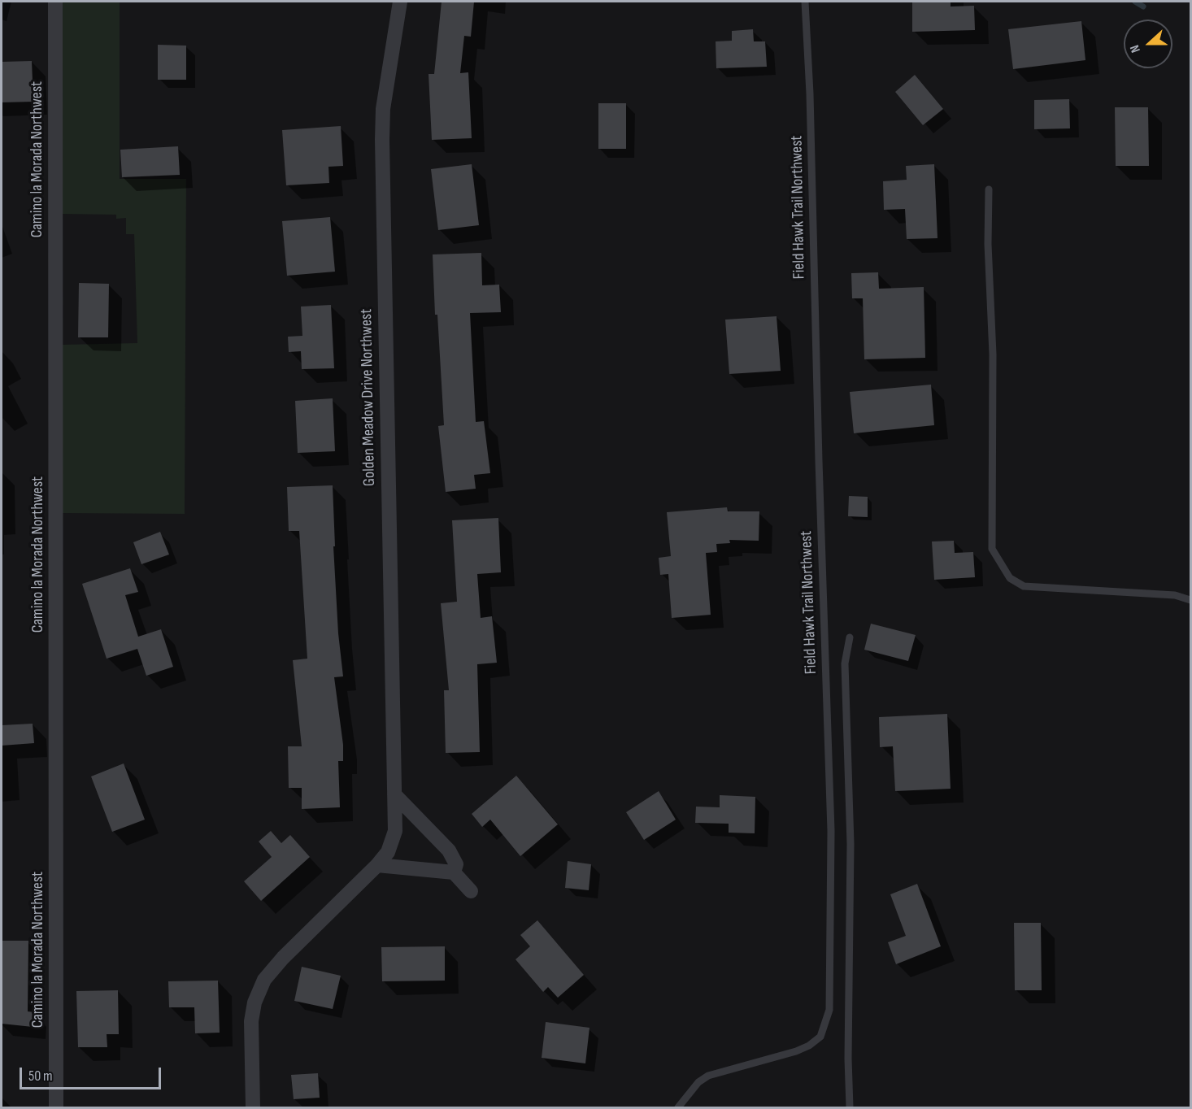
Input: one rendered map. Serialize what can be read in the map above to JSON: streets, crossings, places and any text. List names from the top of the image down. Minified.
{"streets":{"street":["Camino la Morada Northwest","Golden Meadow Drive Northwest"],"lane":["Field Hawk Trail Northwest"]},"scale_bar":"50 m","north":"left"}
